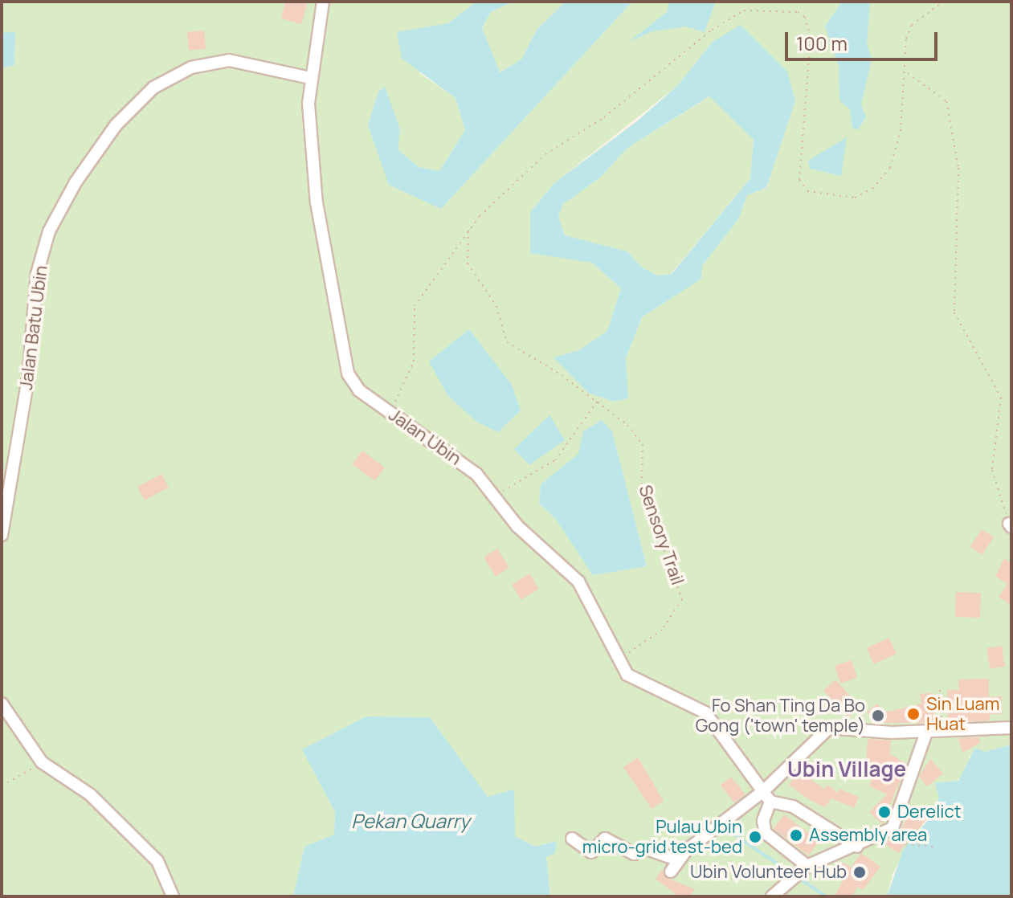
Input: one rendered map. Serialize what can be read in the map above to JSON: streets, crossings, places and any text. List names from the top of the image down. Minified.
{"streets":{"street":["Jalan Batu Ubin","Jalan Ubin"],"path":["Sensory Trail"]},"crossings":[["Jalan Batu Ubin","Jalan Ubin"],["Jalan Ubin","Sensory Trail"]],"districts":["Ubin Village"],"water":["Pekan Quarry"],"places":["Sin Luam Huat","Fo Shan Ting Da Bo Gong ('town' temple)","Derelict","Assembly area","Pulau Ubin micro-grid test-bed","Ubin Volunteer Hub"],"scale_bar":"100 m"}
